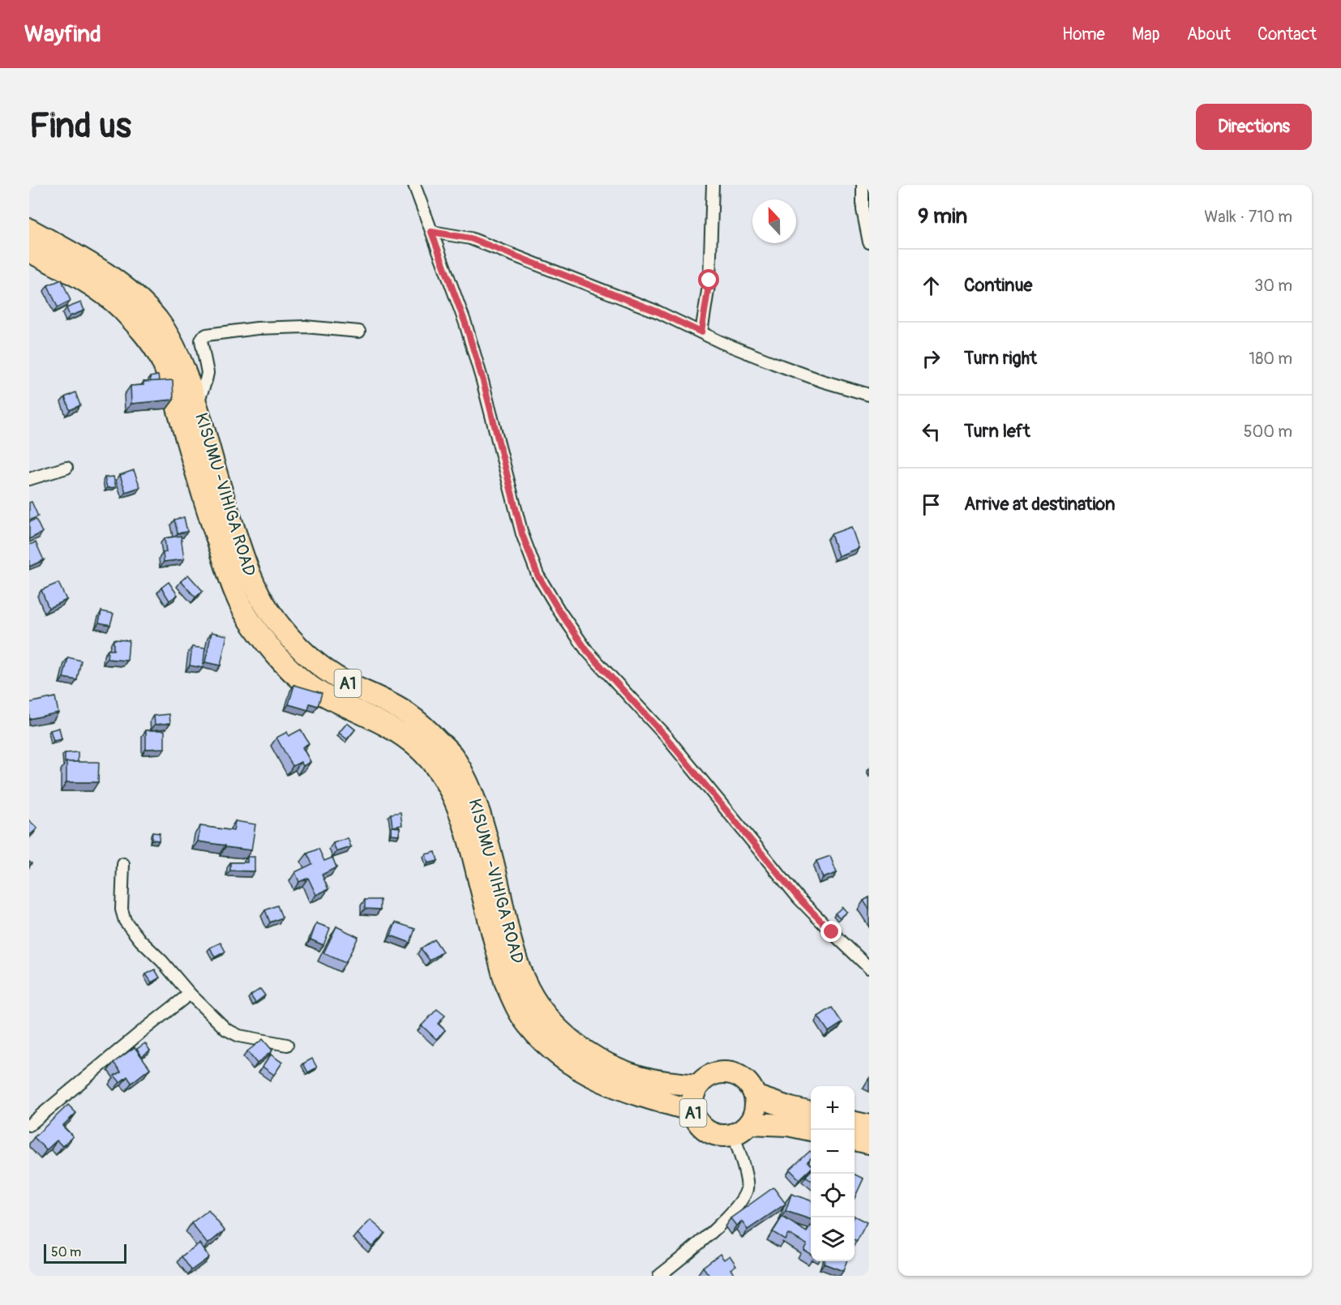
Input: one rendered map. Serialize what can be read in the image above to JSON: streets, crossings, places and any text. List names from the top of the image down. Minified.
{"streets":{"highway":["KISUMU -VIHIGA ROAD","A1"]},"crossings":[["KISUMU -VIHIGA ROAD","A1"]],"scale_bar":"50 m","north":"top","page":{"header":"Wayfind","nav":["Home","Map","About","Contact"],"buttons":"Directions","title":"Find us","heading":["9 min","Walk · 710 m"],"list":[["Continue","30 m"],["Turn right","180 m"],["Turn left","500 m"],"Arrive at destination"],"map_buttons":["+","−"],"scale":"50 m"}}
